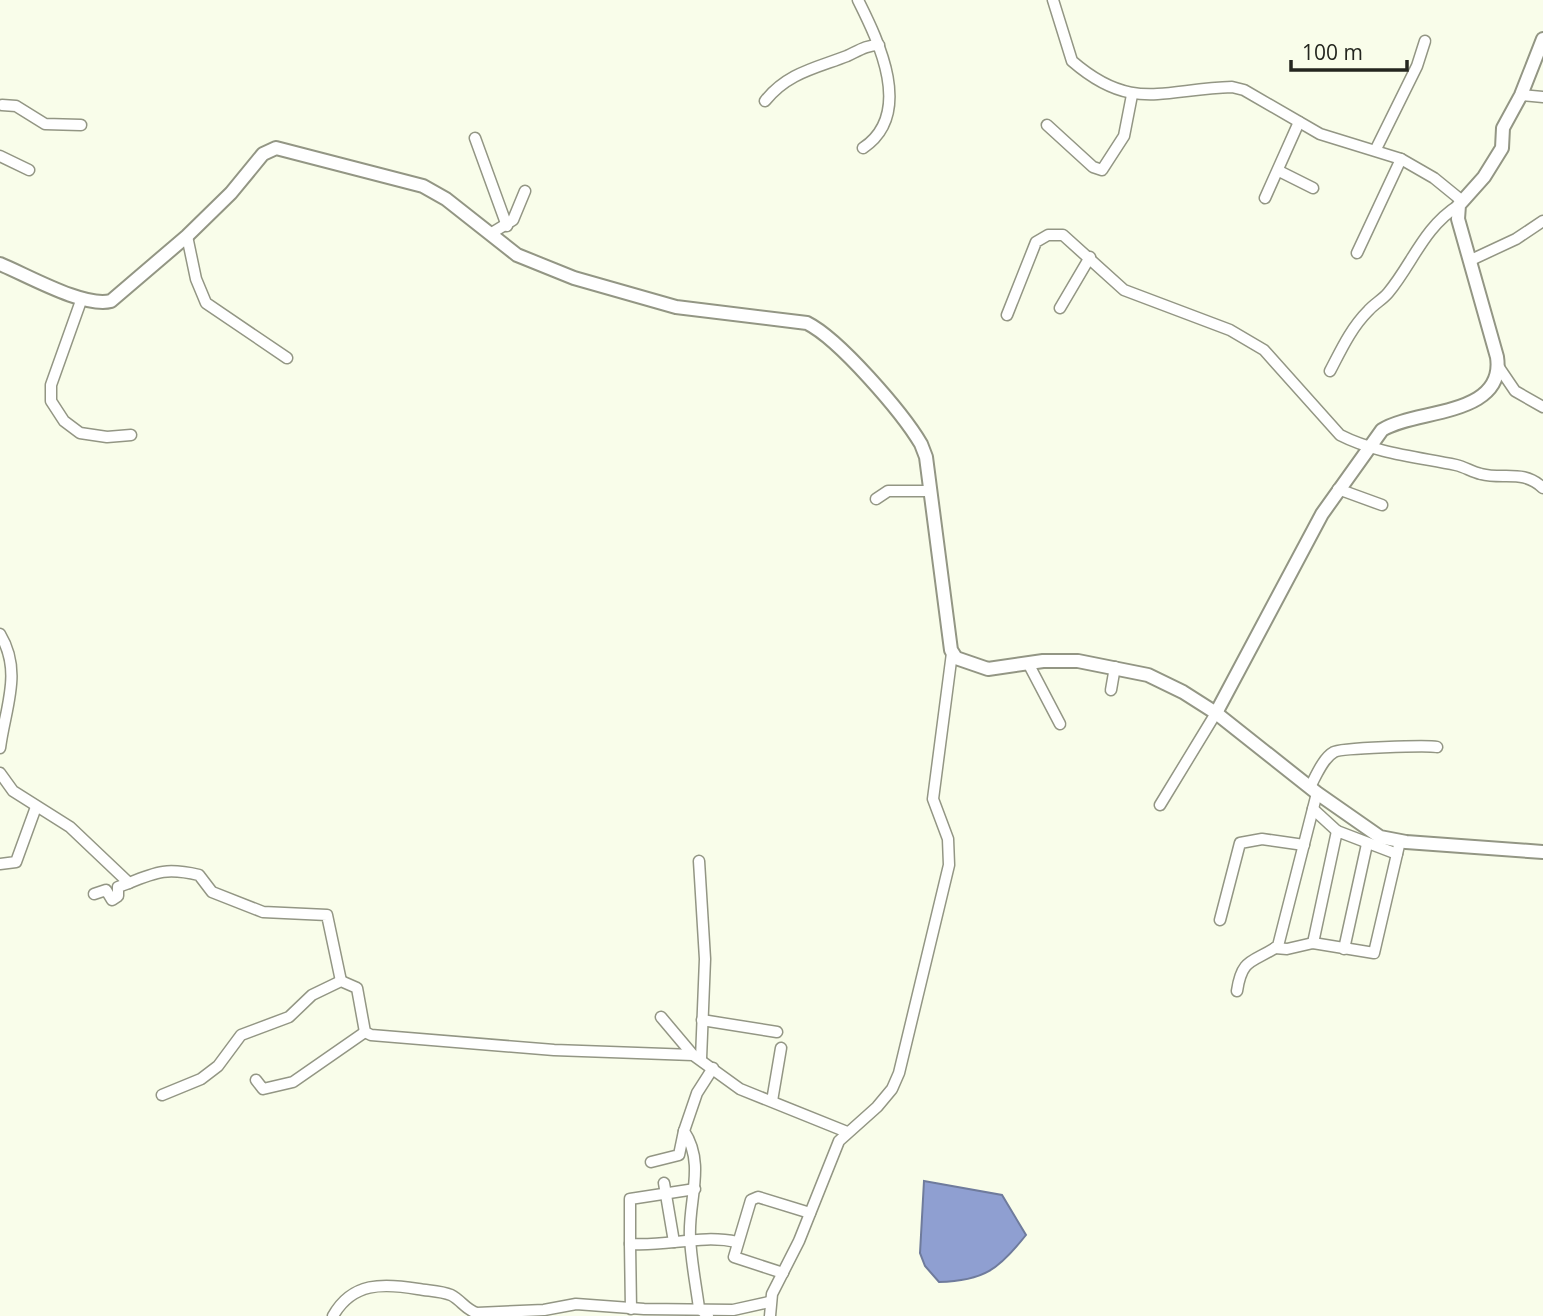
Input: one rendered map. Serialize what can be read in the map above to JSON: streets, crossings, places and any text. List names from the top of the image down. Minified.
{"scale_bar":"100 m"}
